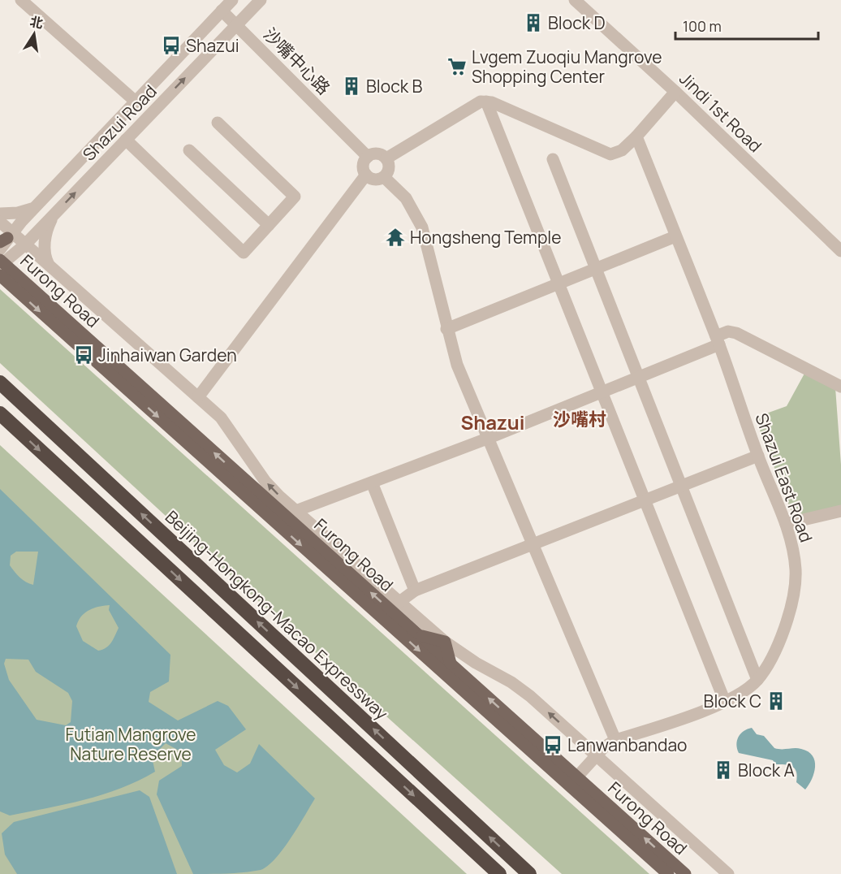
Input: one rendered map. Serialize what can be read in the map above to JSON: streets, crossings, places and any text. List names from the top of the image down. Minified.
{"streets":{"highway":["Beijing-Hongkong-Macao Expressway"],"main road":["Furong Road"],"street":["沙嘴中心路","Jindi 1st Road","Shazui Road","Shazui East Road"]},"crossings":[["沙嘴中心路","Shazui Road"],["Shazui Road","Furong Road"],["Furong Road","Shazui East Road"]],"districts":["沙嘴村","Shazui"],"parks":["Futian Mangrove Nature Reserve"],"places":{"building":["Block D","Block B","Block C","Block A"],"bus stop":["Shazui","Jinhaiwan Garden","Lanwanbandao"],"supermarket":["Lvgem Zuoqiu Mangrove Shopping Center"],"temple":["Hongsheng Temple"]},"scale_bar":"100 m","north":"top"}
